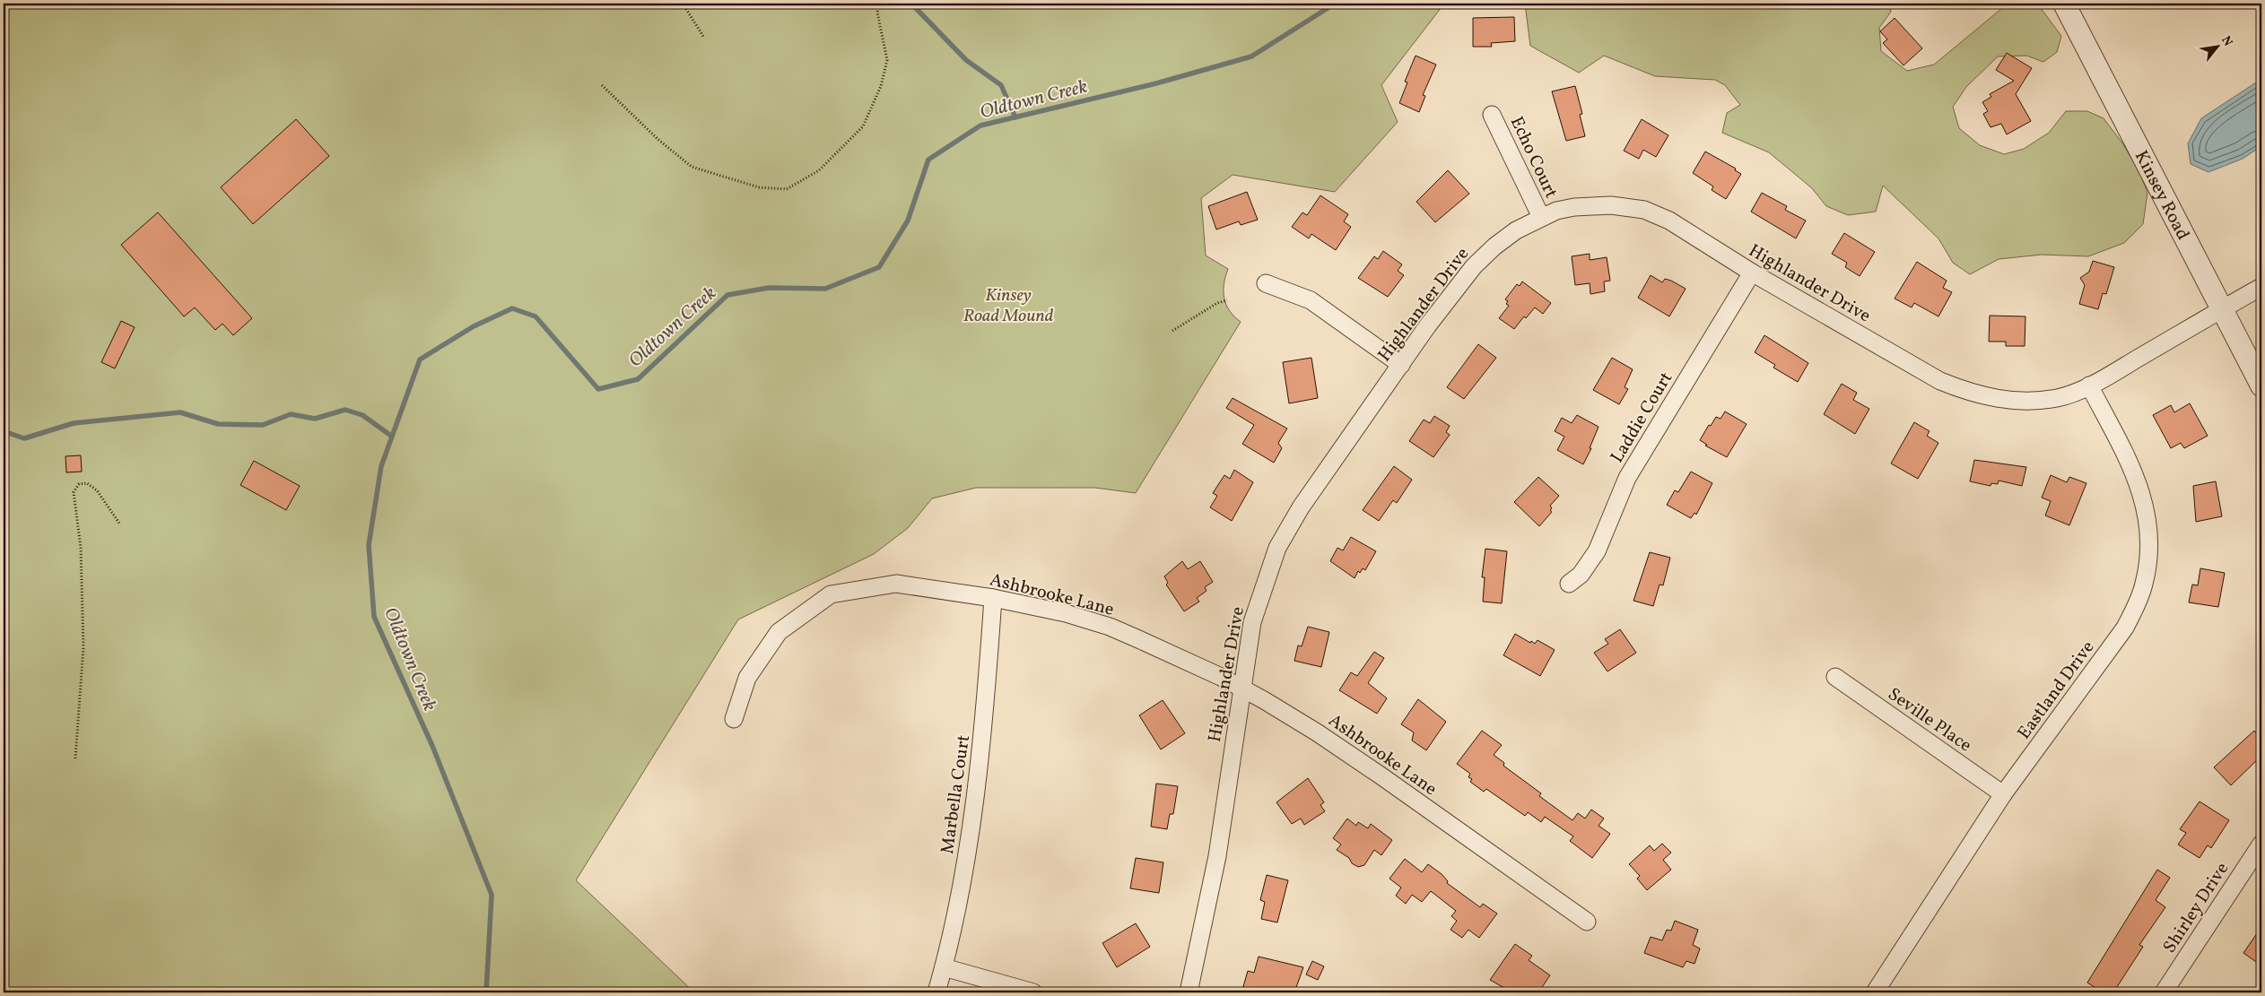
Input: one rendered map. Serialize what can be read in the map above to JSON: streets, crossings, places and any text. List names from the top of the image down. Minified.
{"streets":{"street":["Echo Court","Kinsey Road","Highlander Drive","Laddie Court","Ashbrooke Lane","Eastland Drive","Seville Place","Marbella Court","Shirley Drive"]},"crossings":[["Echo Court","Highlander Drive"],["Kinsey Road","Highlander Drive"],["Highlander Drive","Laddie Court"],["Highlander Drive","Ashbrooke Lane"],["Highlander Drive","Eastland Drive"],["Ashbrooke Lane","Marbella Court"],["Eastland Drive","Seville Place"]],"water":["Oldtown Creek"],"parks":["Kinsey Road Mound"],"north":"top right"}
